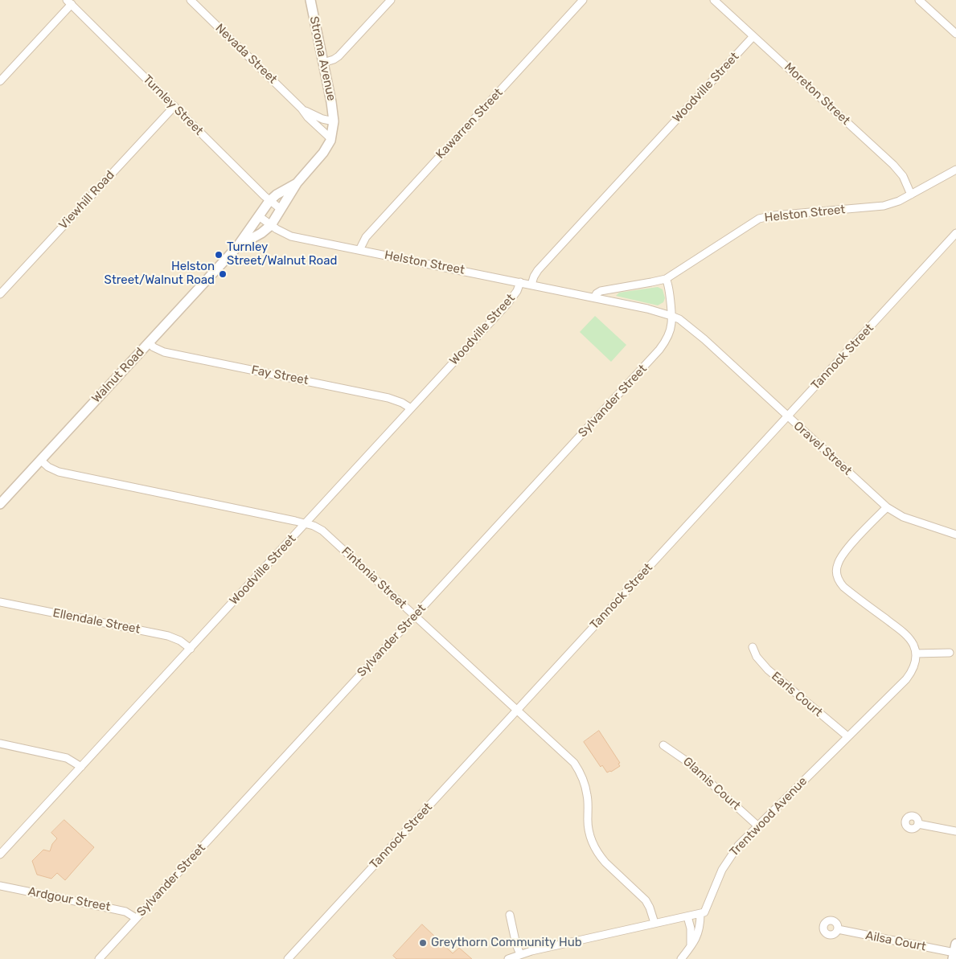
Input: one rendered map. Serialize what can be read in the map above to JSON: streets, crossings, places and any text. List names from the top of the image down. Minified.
{"streets":{"street":["Nevada Street","Stroma Avenue","Woodville Street","Moreton Street","Turnley Street","Kawarren Street","Viewhill Road","Helston Street","Tannock Street","Walnut Road","Fay Street","Sylvander Street","Oravel Street","Fintonia Street","Ellendale Street","Earls Court","Glamis Court","Trentwood Avenue","Ardgour Street","Ailsa Court"]},"crossings":[["Nevada Street","Stroma Avenue"],["Nevada Street","Walnut Road"],["Stroma Avenue","Walnut Road"],["Woodville Street","Moreton Street"],["Woodville Street","Helston Street"],["Woodville Street","Fay Street"],["Woodville Street","Fintonia Street"],["Woodville Street","Ellendale Street"],["Moreton Street","Helston Street"],["Turnley Street","Viewhill Road"],["Turnley Street","Walnut Road"],["Kawarren Street","Helston Street"],["Helston Street","Walnut Road"],["Helston Street","Sylvander Street"],["Helston Street","Oravel Street"],["Tannock Street","Oravel Street"],["Tannock Street","Fintonia Street"],["Walnut Road","Fay Street"],["Walnut Road","Fintonia Street"],["Sylvander Street","Fintonia Street"],["Sylvander Street","Ardgour Street"],["Earls Court","Trentwood Avenue"],["Glamis Court","Trentwood Avenue"]],"places":["Turnley Street/Walnut Road","Helston Street/Walnut Road","Greythorn Community Hub"]}
